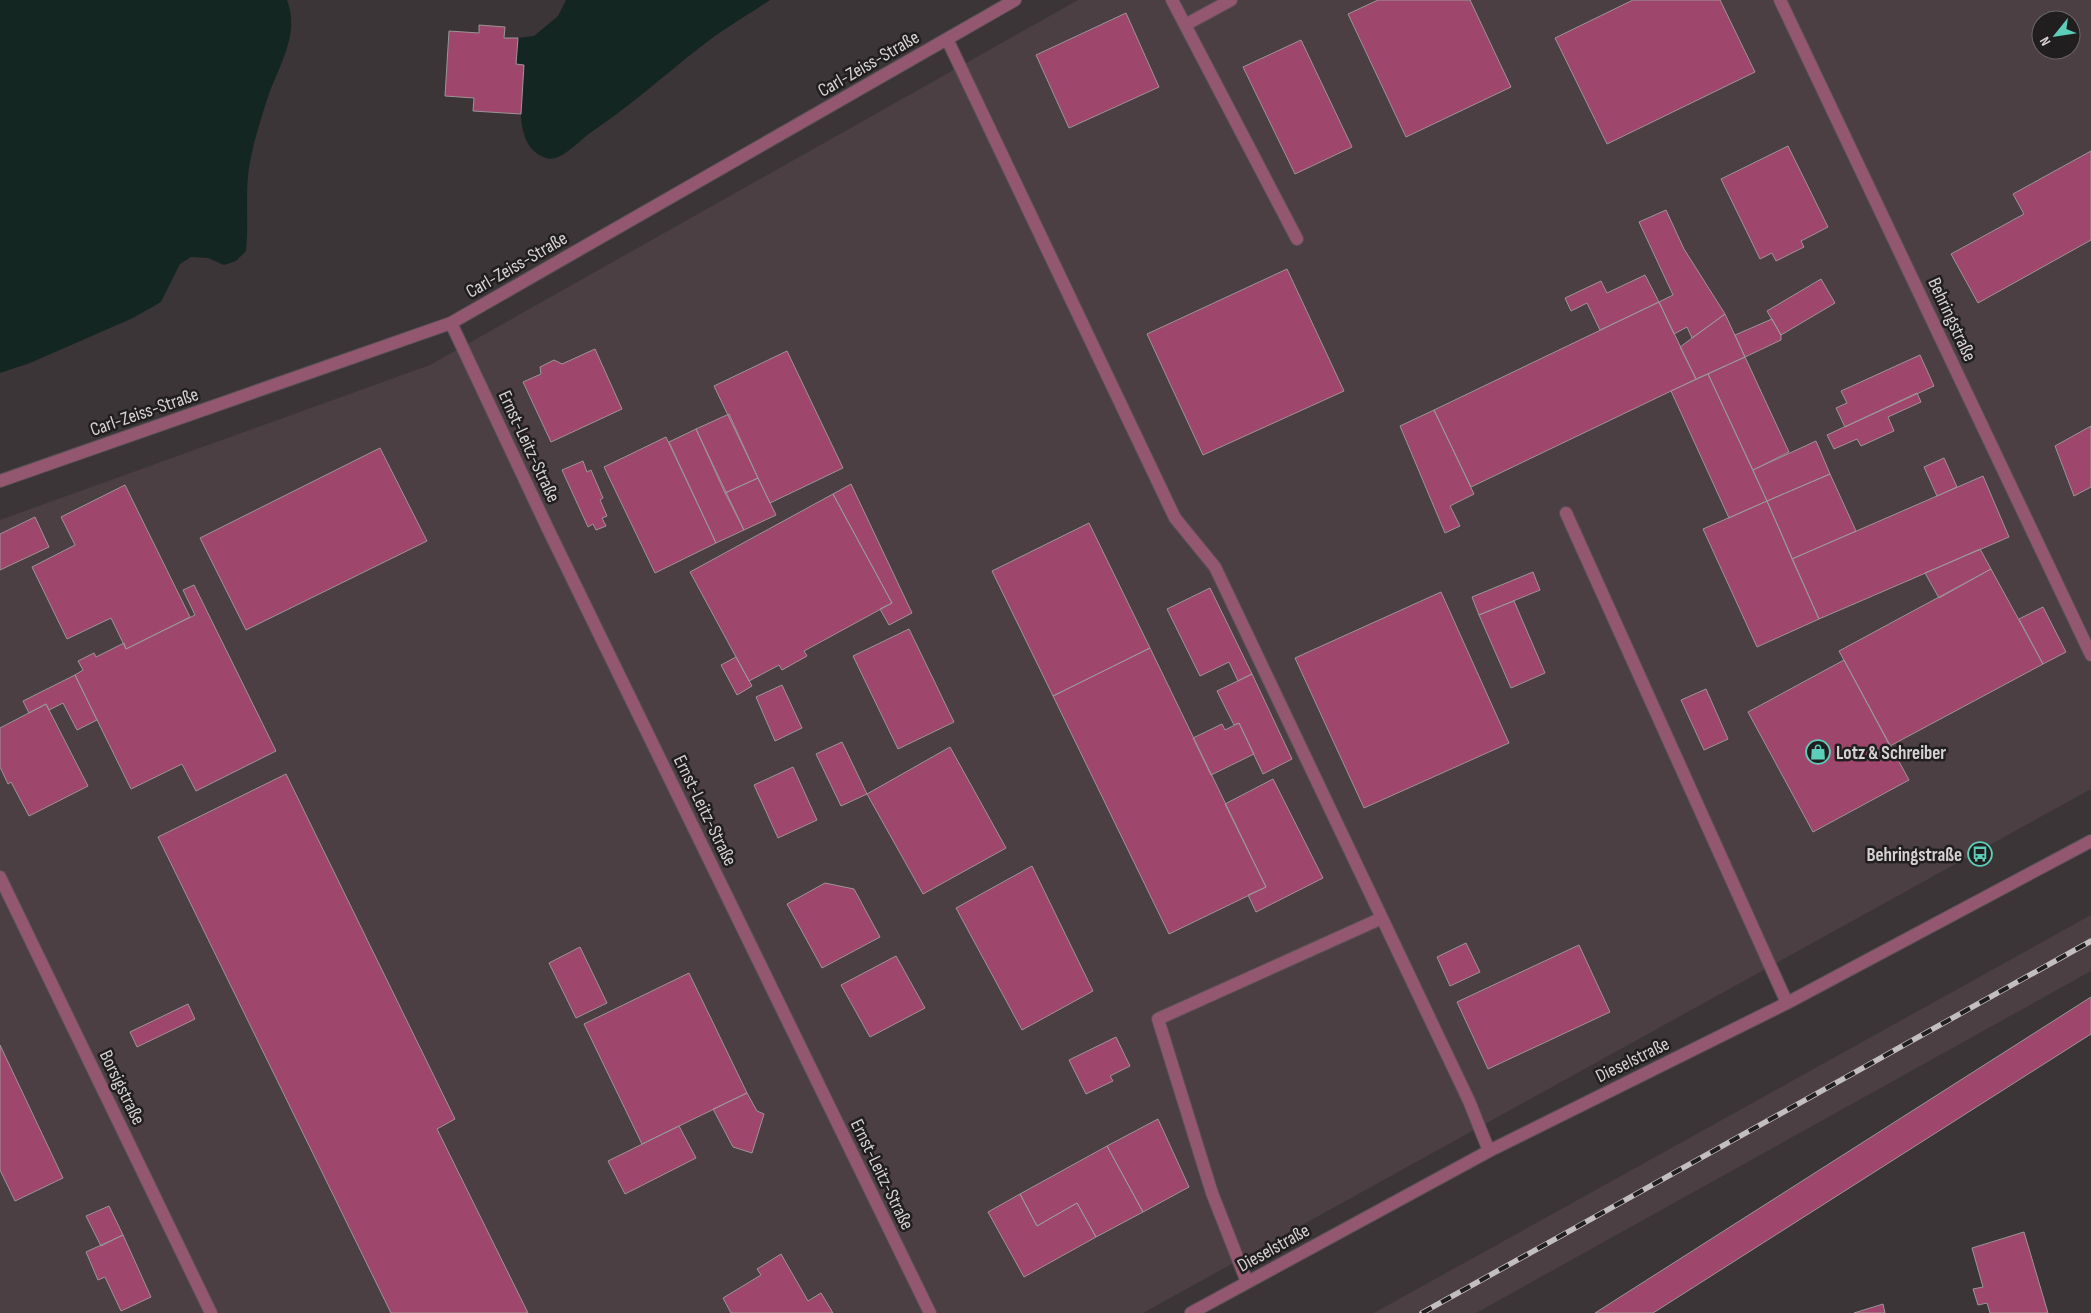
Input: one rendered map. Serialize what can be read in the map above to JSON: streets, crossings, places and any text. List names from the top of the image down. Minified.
{"streets":{"street":["Carl-Zeiss-Straße","Behringstraße","Ernst-Leitz-Straße","Dieselstraße","Borsigstraße"]},"crossings":[["Carl-Zeiss-Straße","Ernst-Leitz-Straße"]],"places":{"shop":["Lotz & Schreiber"],"bus stop":["Behringstraße"]},"north":"bottom left"}
